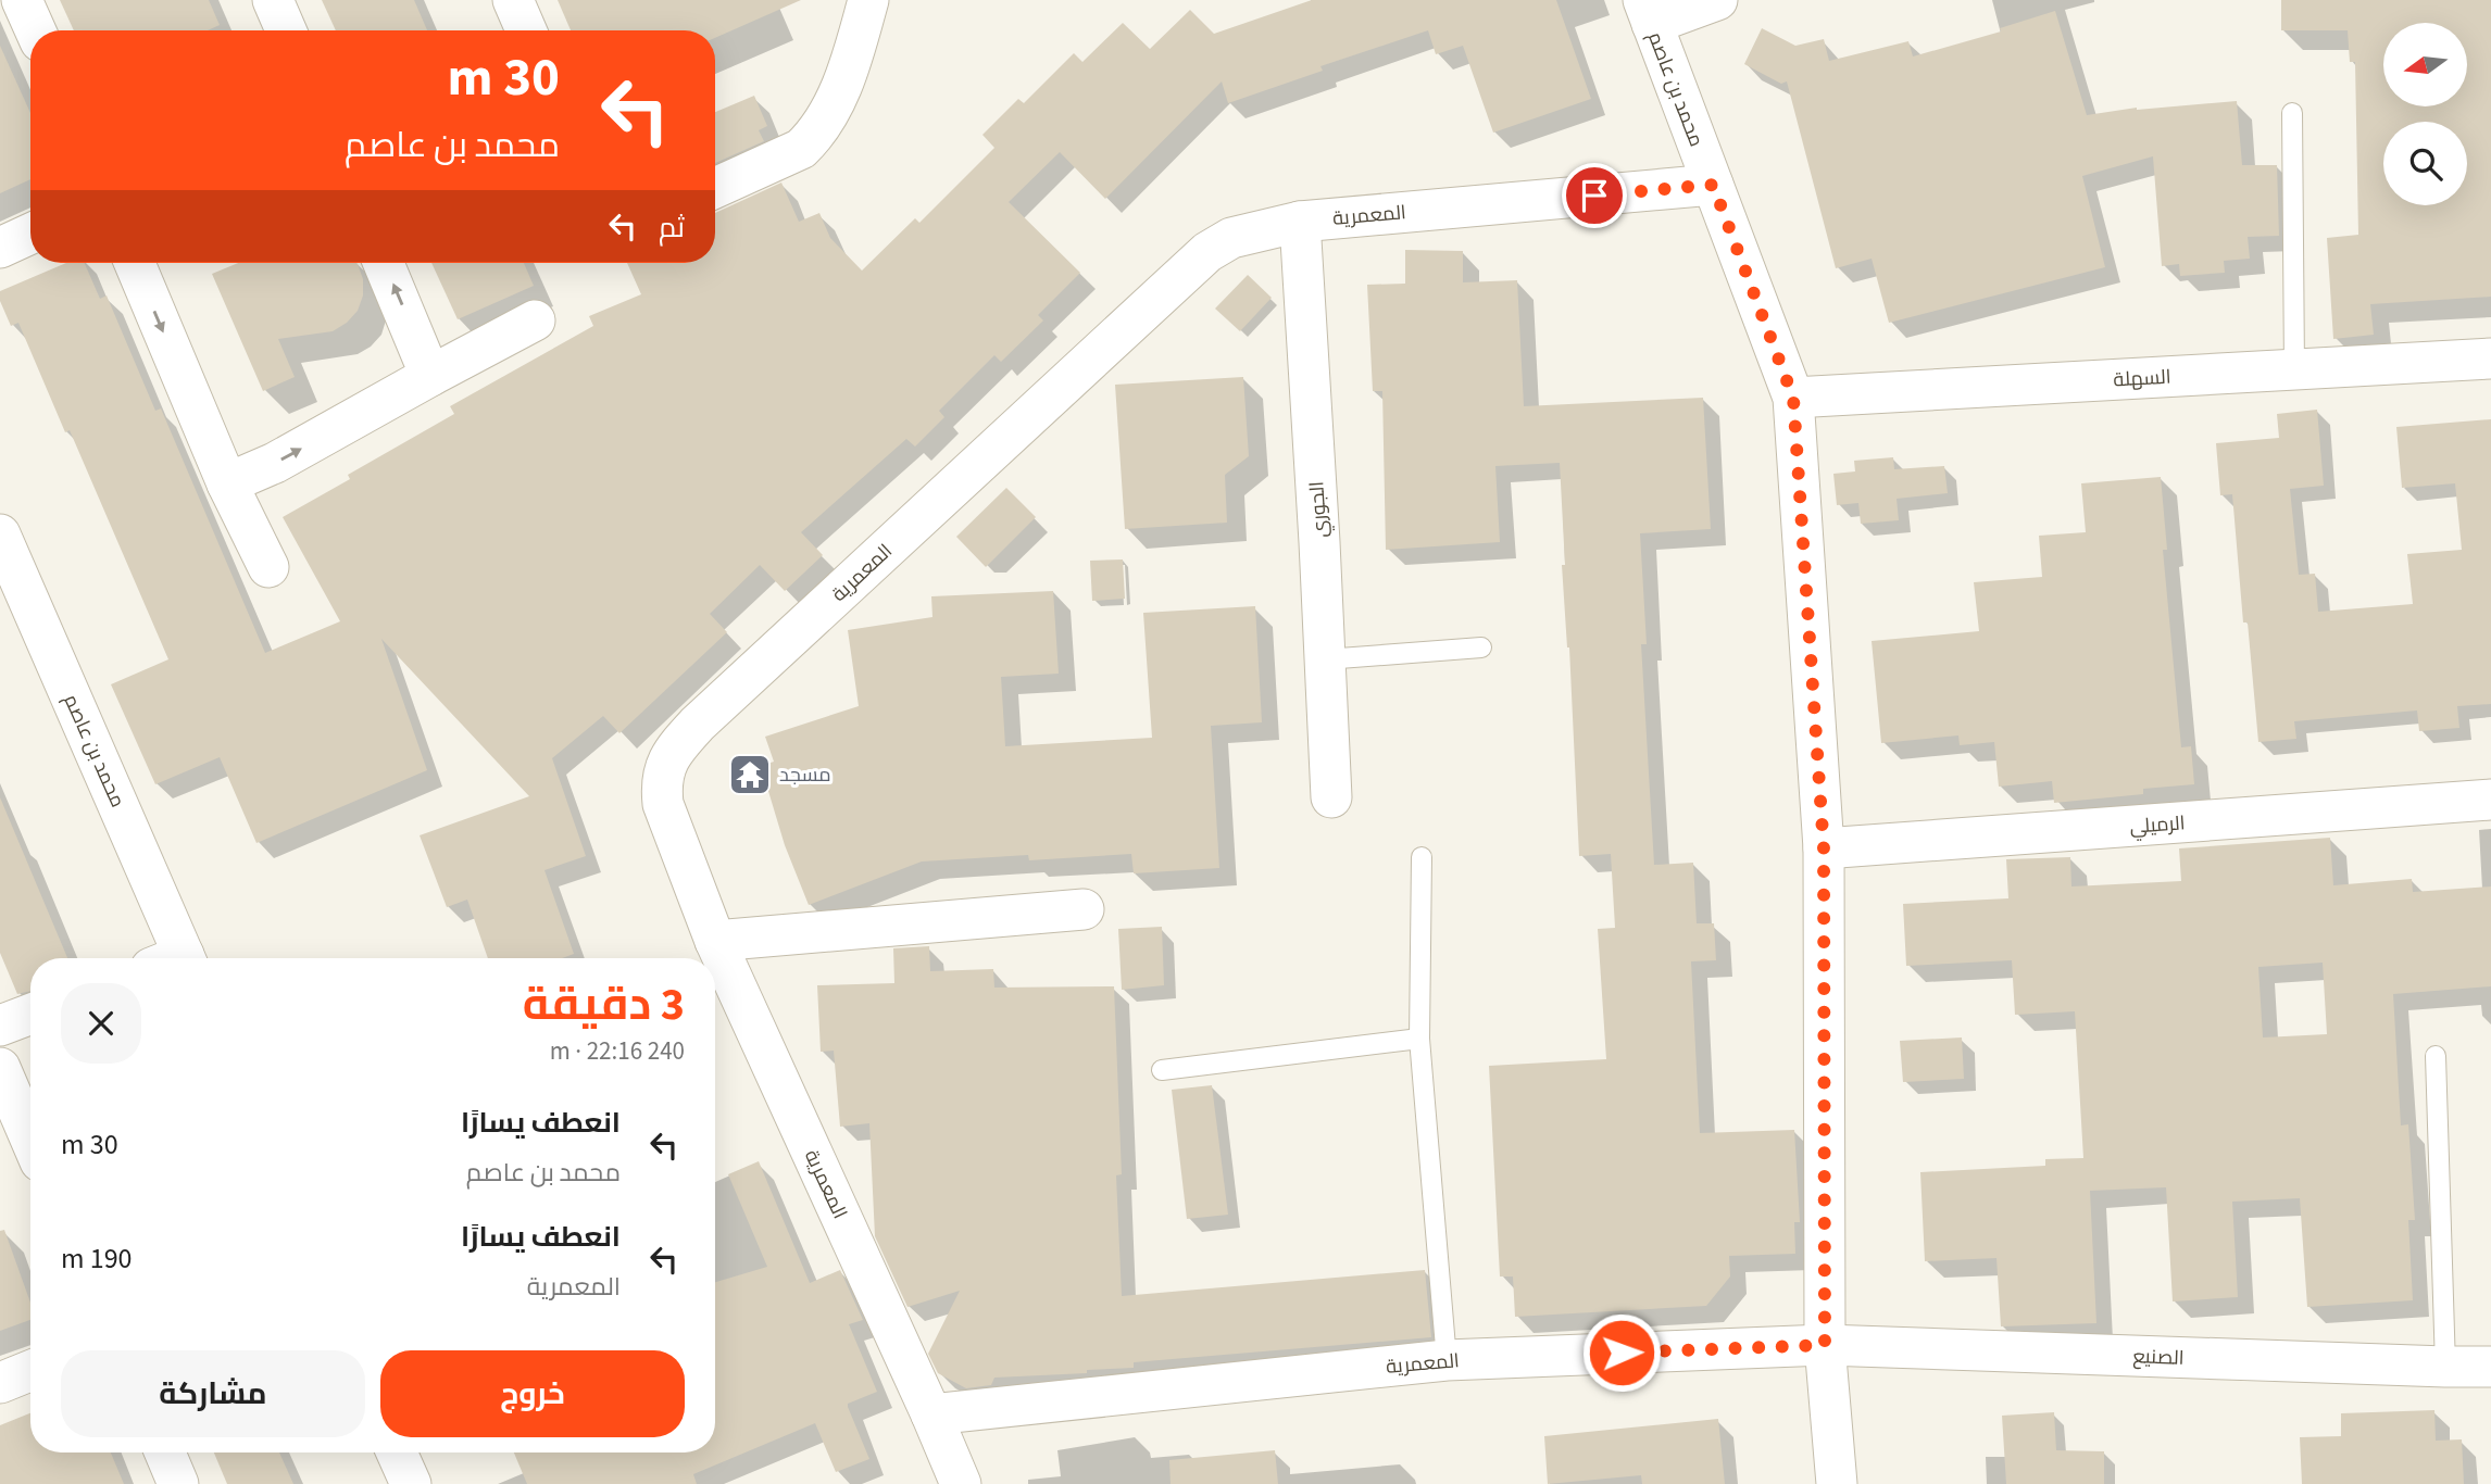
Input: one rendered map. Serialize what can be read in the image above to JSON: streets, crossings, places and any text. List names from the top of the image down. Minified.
{"streets":{"street":["محمد بن عاصم","المعمرية","السهلة","الجوري","الرميلي","الصنيع"]},"crossings":[["محمد بن عاصم","المعمرية"],["محمد بن عاصم","السهلة"],["محمد بن عاصم","الرميلي"],["محمد بن عاصم","الصنيع"],["المعمرية","الجوري"],["المعمرية","الصنيع"]],"places":{"temple":["مسجد"]},"north":"left","page":{"turn":["30 m","محمد بن عاصم"],"then":"ثم","heading":["3 دقيقة","240 m · 22:16"],"list":[{"name":"انعطف يسارًا","note":"محمد بن عاصم","value":"30 m"},{"name":"انعطف يسارًا","note":"المعمرية","value":"190 m"}],"buttons":["خروج","مشاركة"]}}
